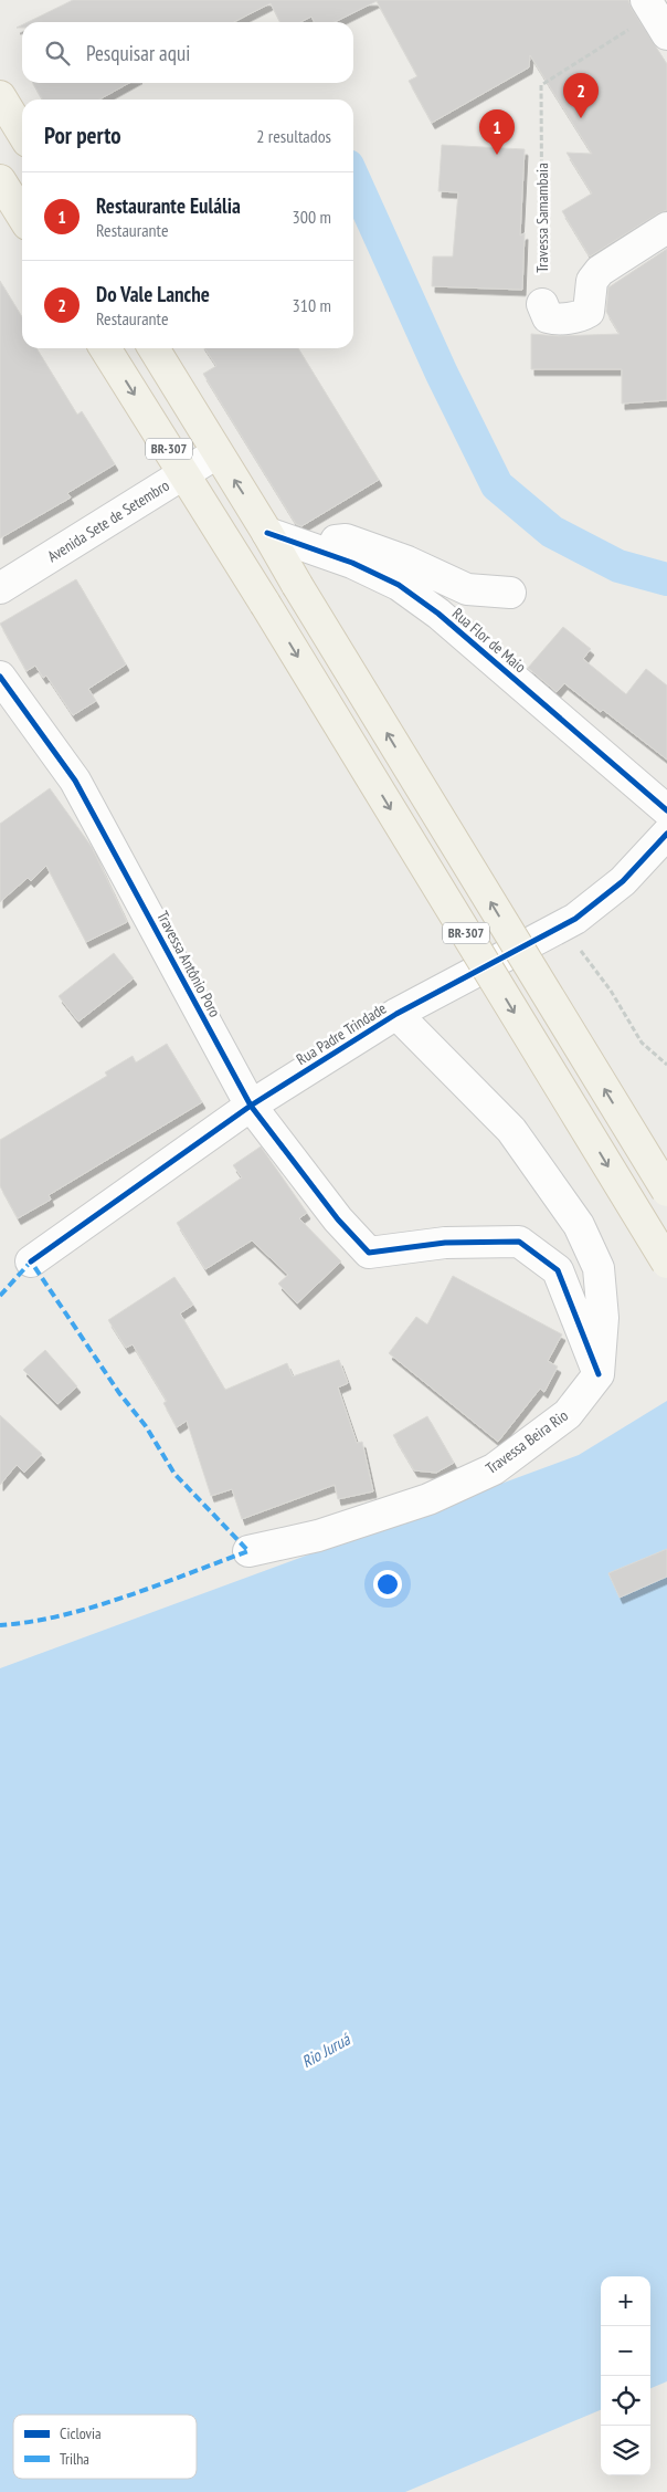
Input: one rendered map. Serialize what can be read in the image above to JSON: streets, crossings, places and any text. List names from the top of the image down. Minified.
{"streets":{"main road":["BR-307"],"street":["Avenida Sete de Setembro","Rua Flor de Maio","Travessa Antônio Poro","Rua Padre Trindade","Travessa Beira Rio"],"path":["Travessa Samambaia"]},"crossings":[["BR-307","Avenida Sete de Setembro"],["BR-307","Rua Flor de Maio"],["Travessa Antônio Poro","Rua Padre Trindade"],["Travessa Antônio Poro","Travessa Beira Rio"]],"water":["Rio Juruá"],"legend":["Ciclovia","Trilha"],"page":{"search":"Pesquisar aqui","pins":["2","1"],"heading":["Por perto","2 resultados"],"list":[{"mark":"1","name":"Restaurante Eulália","note":"Restaurante","value":"300 m"},{"mark":"2","name":"Do Vale Lanche","note":"Restaurante","value":"310 m"}],"map_buttons":["+","−"]}}
